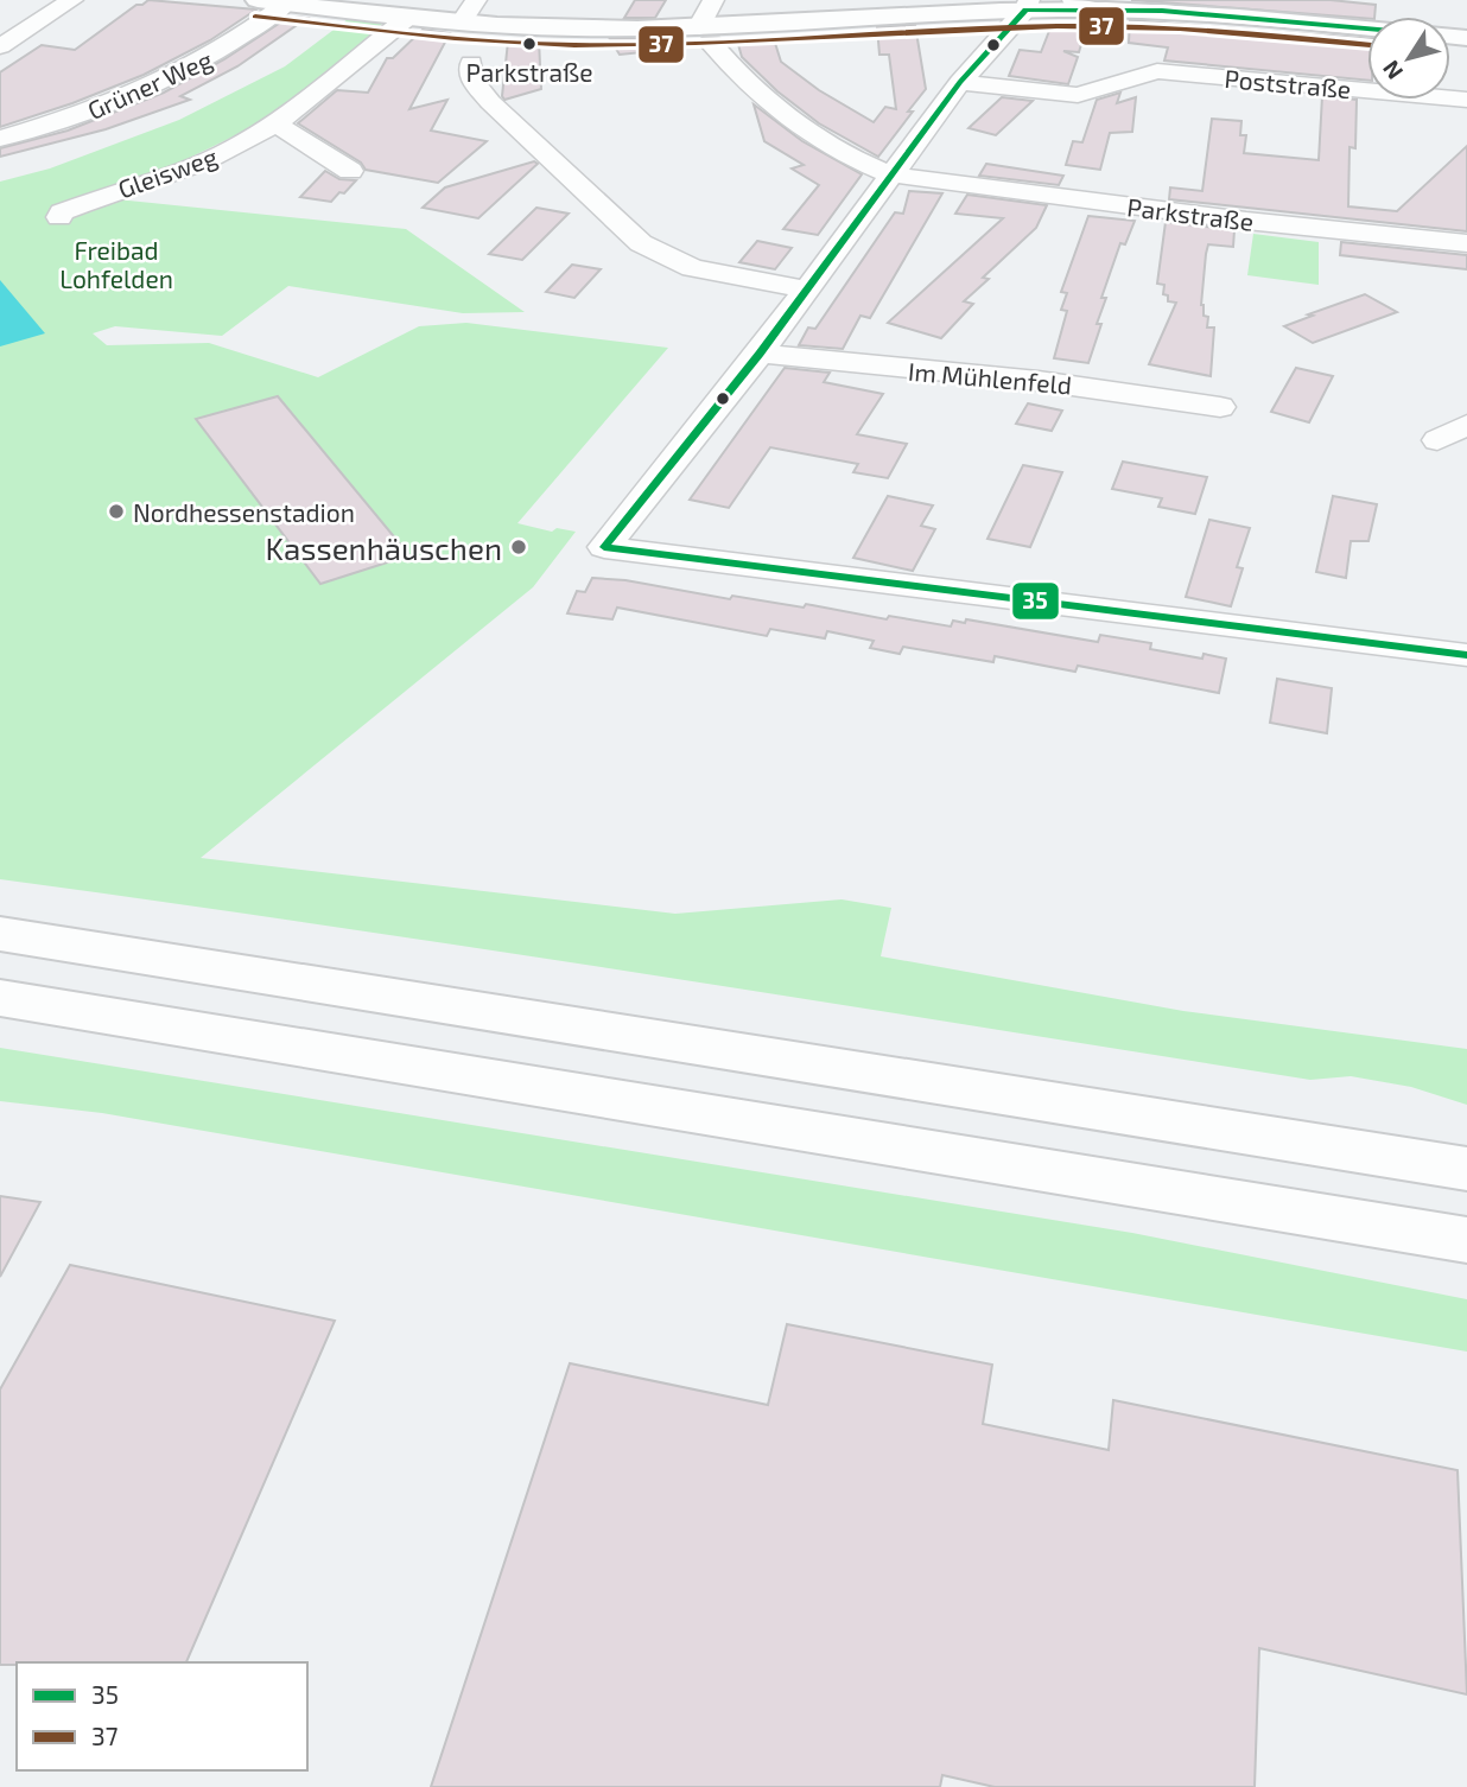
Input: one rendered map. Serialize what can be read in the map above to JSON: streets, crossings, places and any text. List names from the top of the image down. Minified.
{"streets":{"street":["Poststraße","Grüner Weg","Gleisweg","Parkstraße","Im Mühlenfeld"]},"parks":["Freibad Lohfelden"],"places":["Parkstraße","Nordhessenstadion","Kassenhäuschen"],"lines":["transit line 35","transit line 37"],"legend":["35","37"],"north":"bottom left"}
